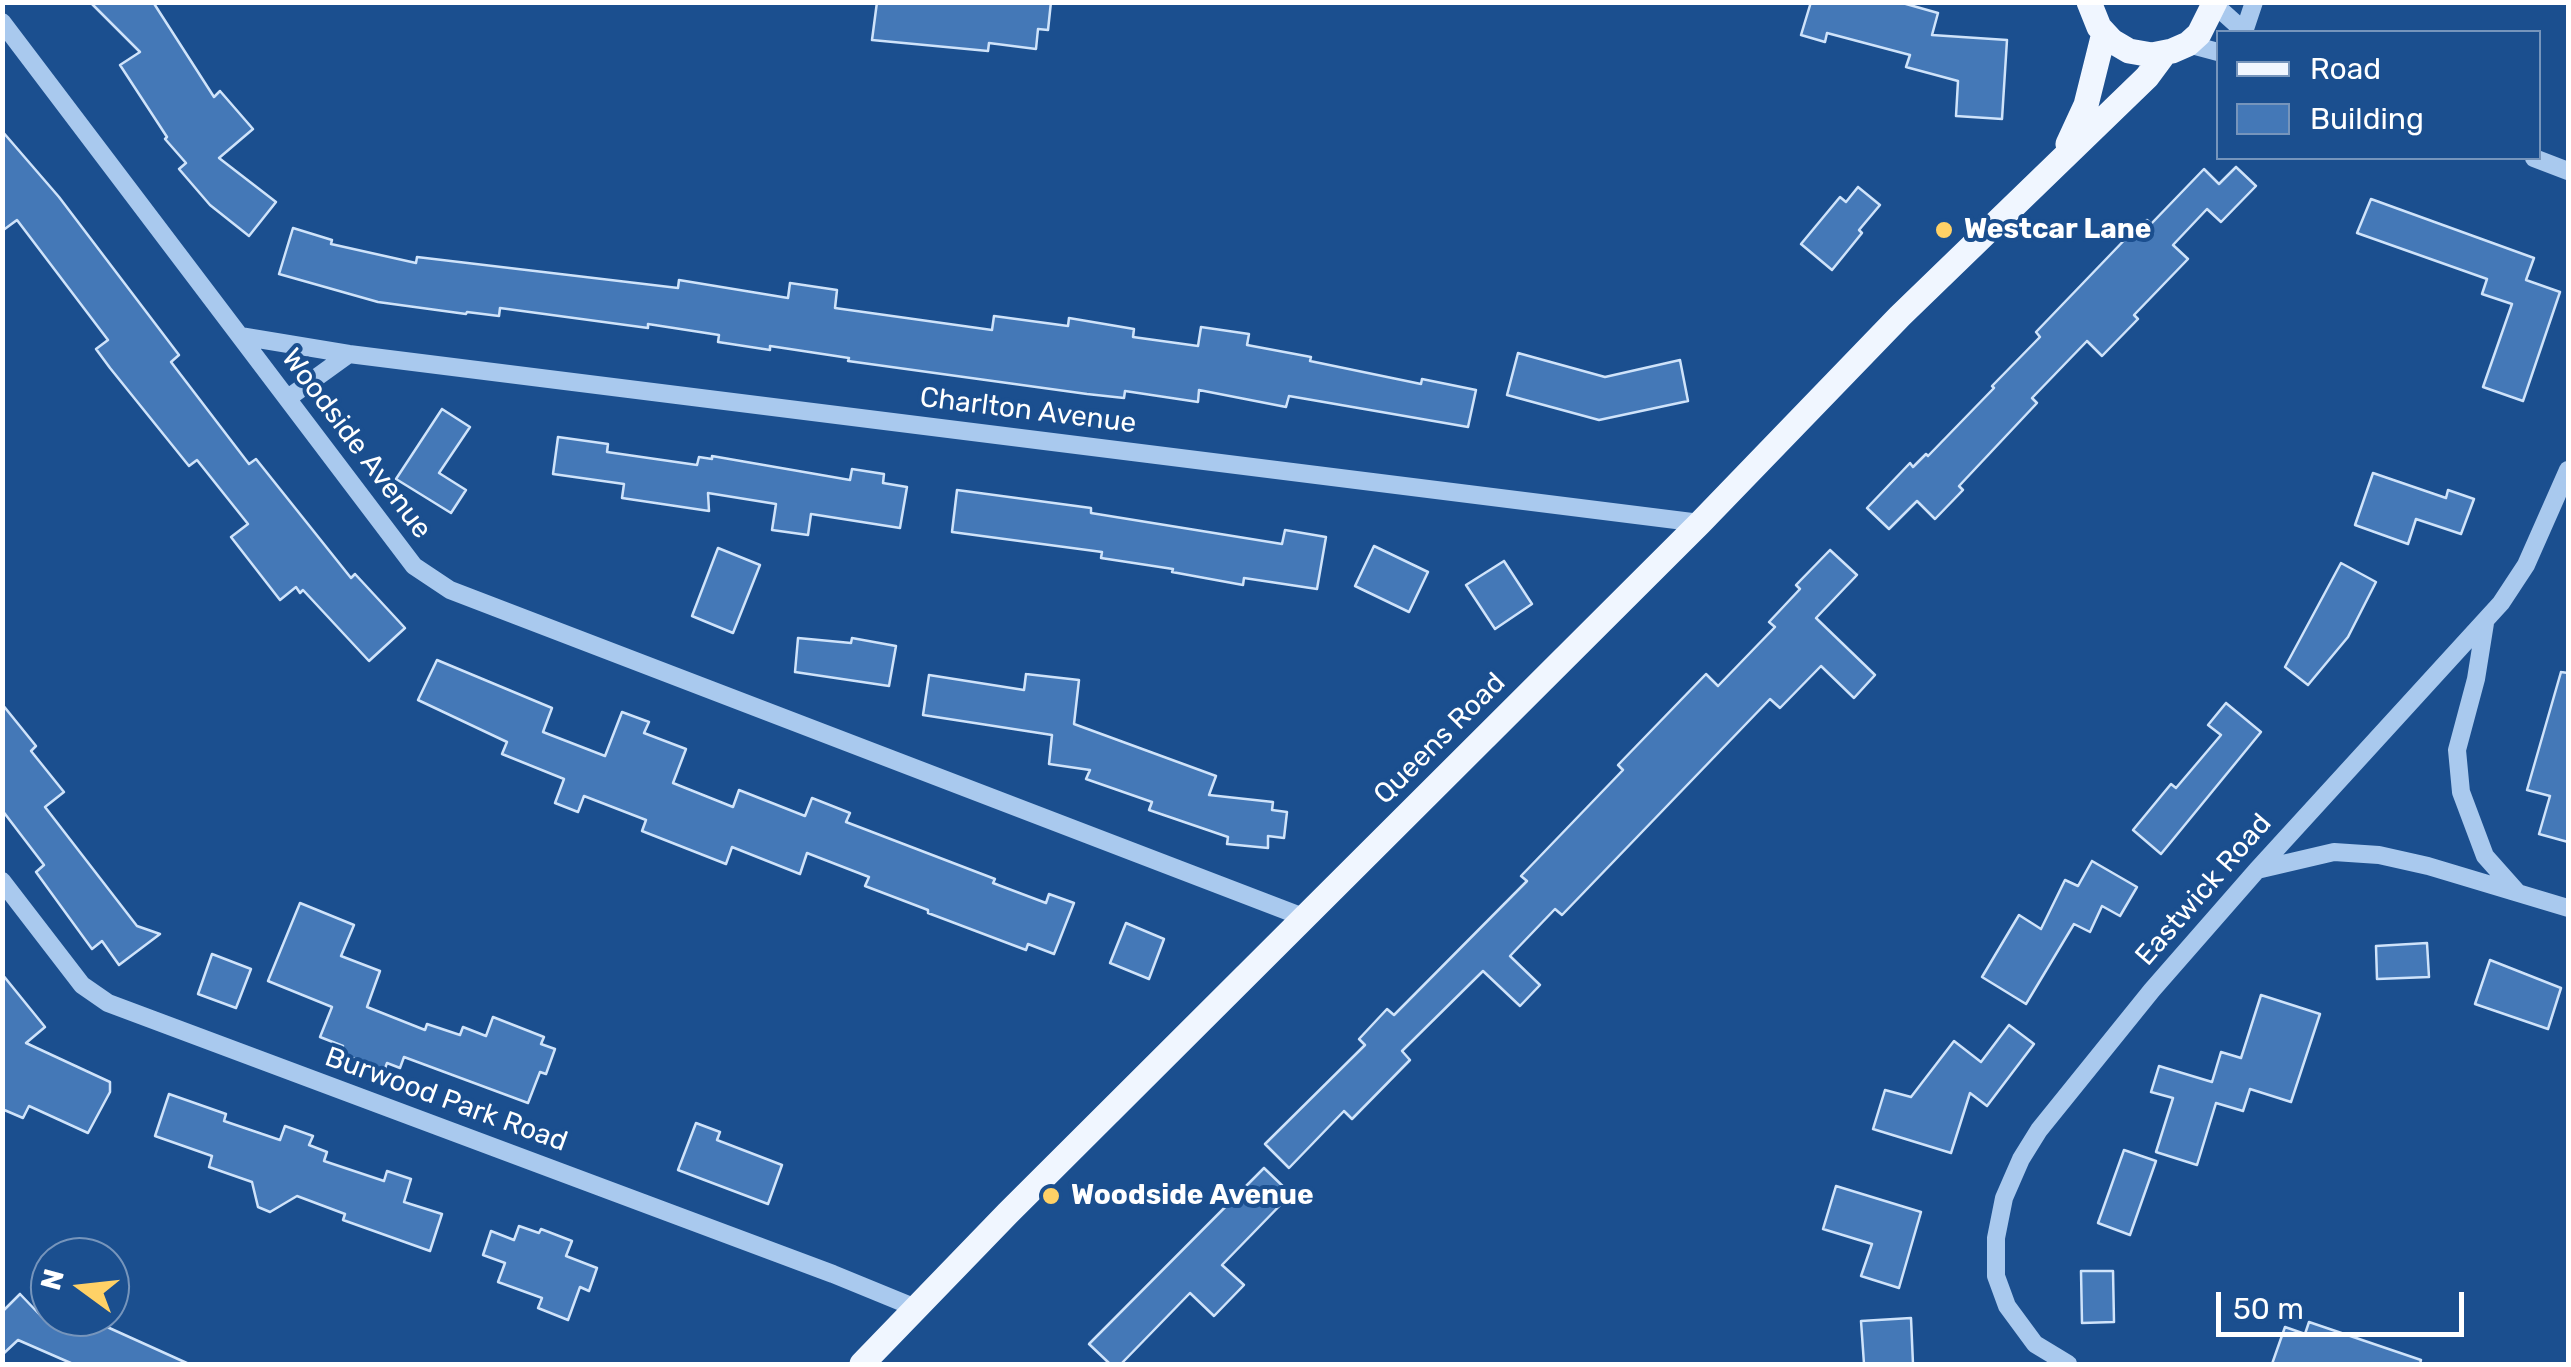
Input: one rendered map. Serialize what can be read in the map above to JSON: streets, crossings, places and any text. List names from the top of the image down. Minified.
{"streets":{"main road":["Queens Road"],"street":["Charlton Avenue","Woodside Avenue","Eastwick Road","Burwood Park Road"]},"crossings":[["Charlton Avenue","Woodside Avenue"],["Charlton Avenue","Queens Road"],["Woodside Avenue","Queens Road"],["Queens Road","Burwood Park Road"]],"places":["Westcar Lane","Woodside Avenue"],"legend":["Road","Building"],"scale_bar":"50 m","north":"left"}
